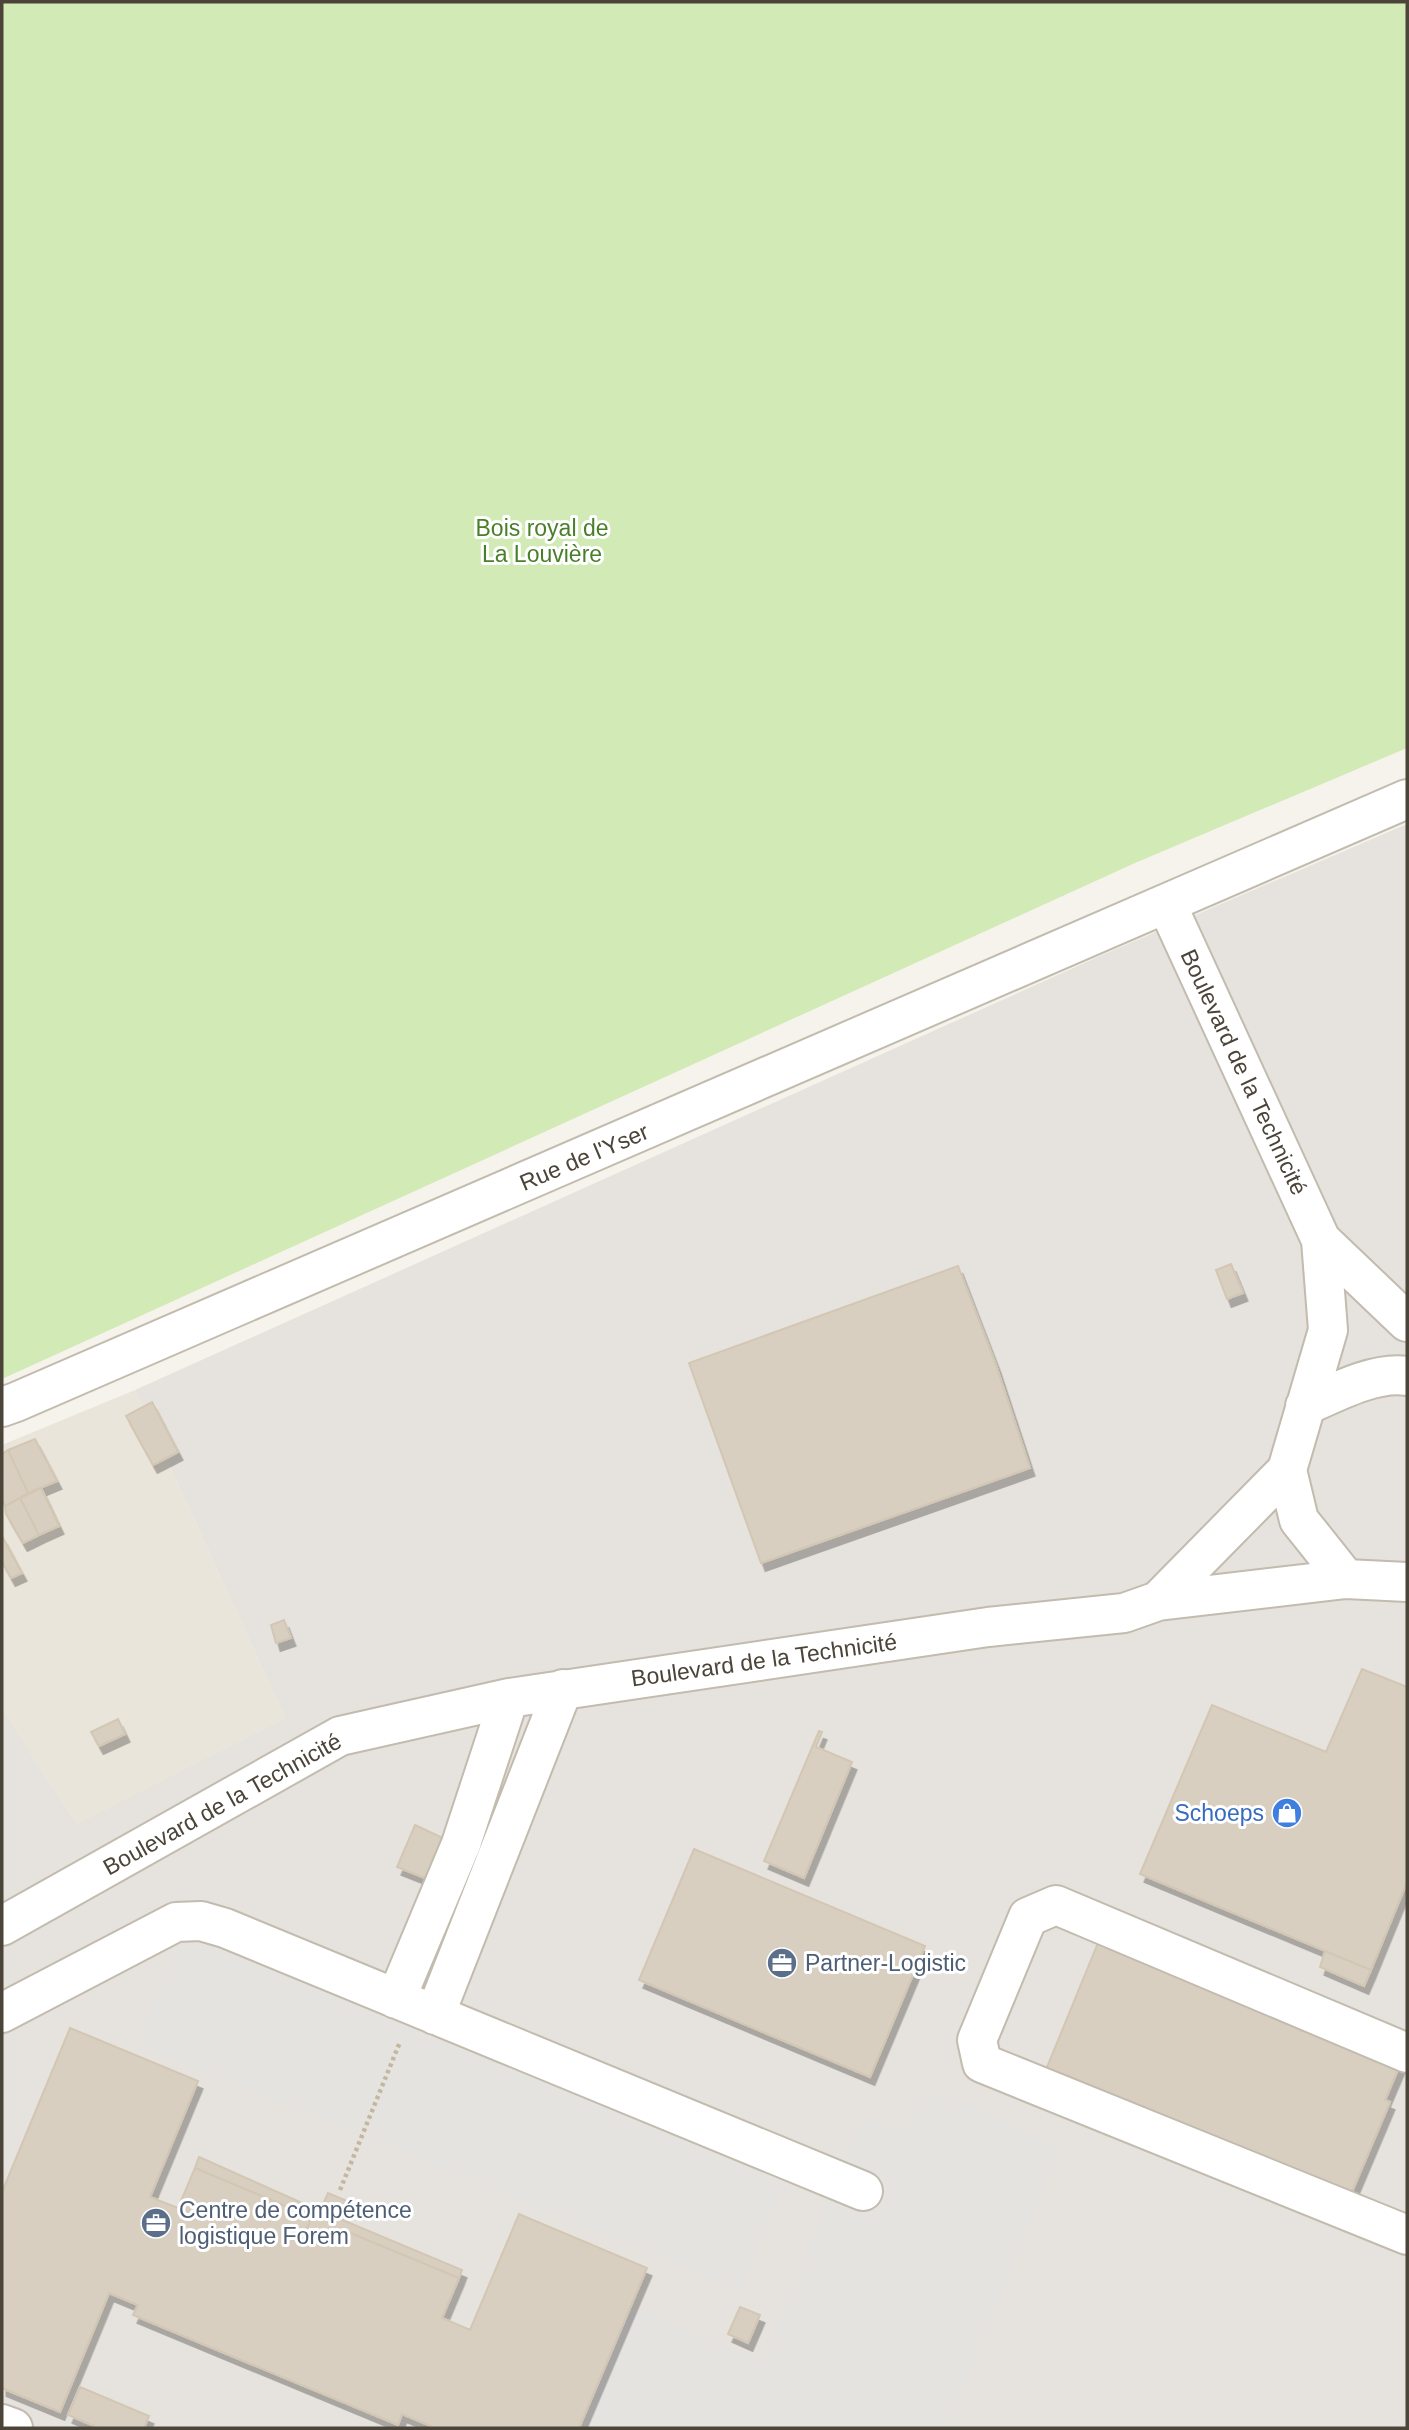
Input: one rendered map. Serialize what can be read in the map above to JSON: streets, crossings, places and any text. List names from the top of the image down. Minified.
{"streets":{"street":["Boulevard de la Technicité","Rue de l'Yser"]},"crossings":[["Boulevard de la Technicité","Rue de l'Yser"]],"parks":["Bois royal de La Louvière"],"places":{"shop":["Schoeps"],"office":["Partner-Logistic","Centre de compétence logistique Forem"]}}
